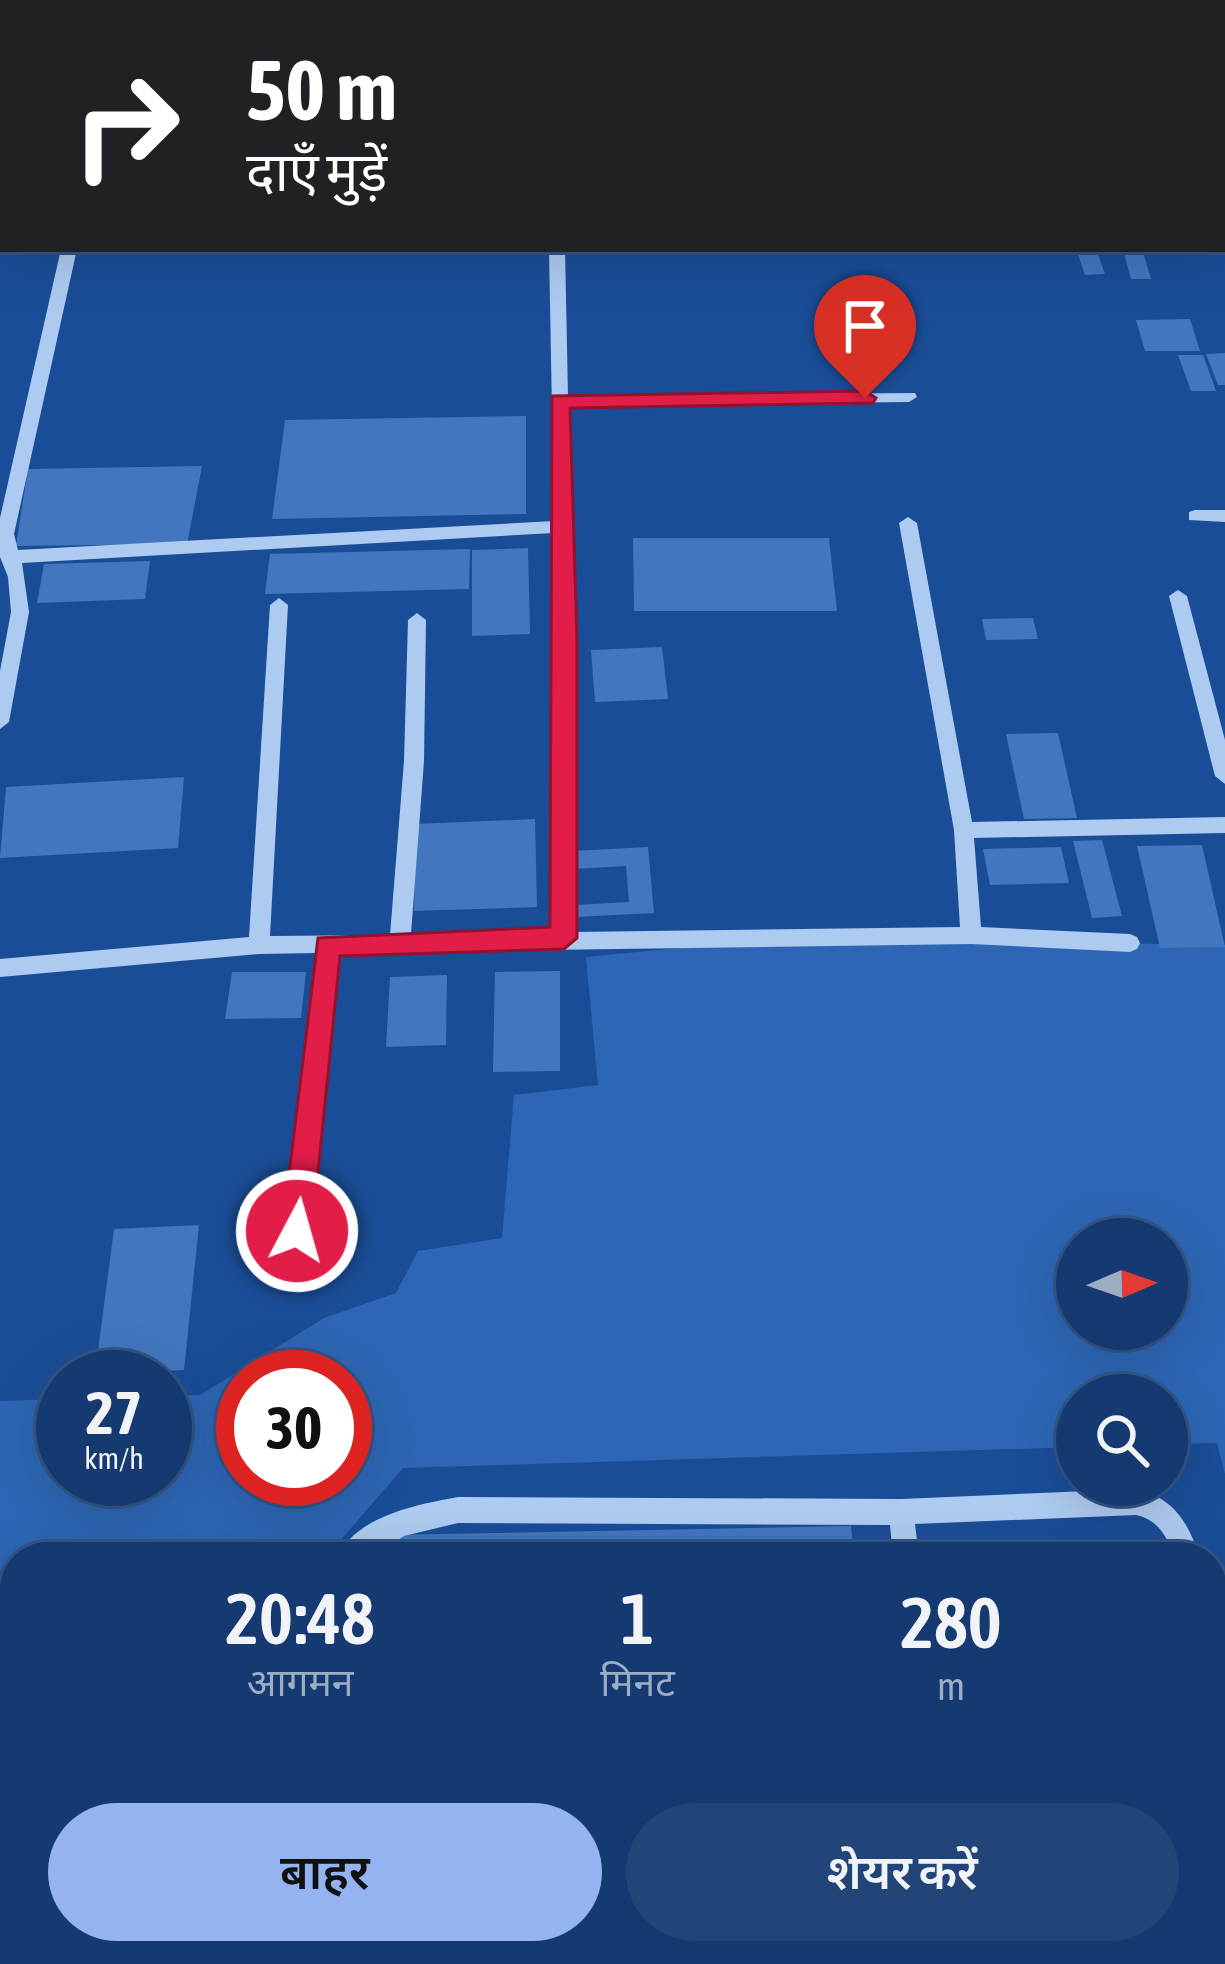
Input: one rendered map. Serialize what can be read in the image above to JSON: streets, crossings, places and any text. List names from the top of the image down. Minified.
{"north":"right","page":{"turn":["50 m","दाएँ मुड़ें"],"speed":"27 km/h","limit":"30","eta":["20:48","आगमन","1","मिनट","280","m"],"buttons":["बाहर","शेयर करें"]}}
